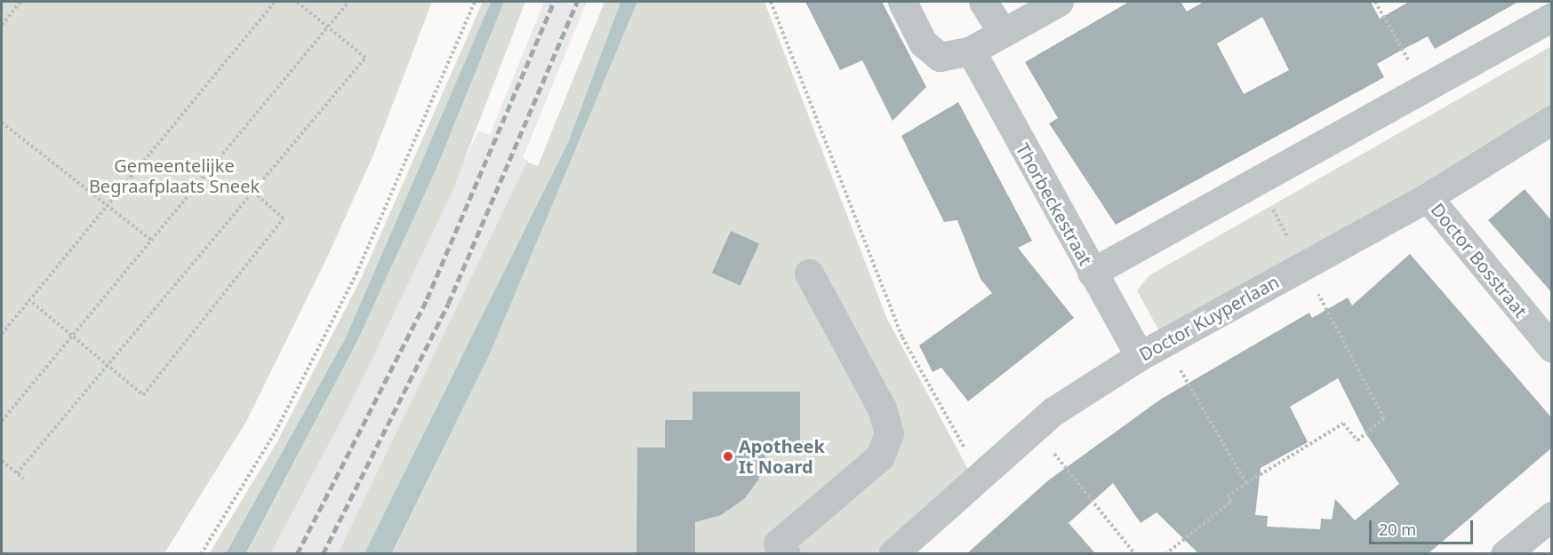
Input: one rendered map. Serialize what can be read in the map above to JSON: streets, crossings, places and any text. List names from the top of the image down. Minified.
{"streets":{"street":["Thorbeckestraat","Doctor Bosstraat","Doctor Kuyperlaan"]},"crossings":[["Thorbeckestraat","Doctor Kuyperlaan"],["Doctor Bosstraat","Doctor Kuyperlaan"]],"parks":["Gemeentelijke Begraafplaats Sneek"],"places":["Apotheek It Noard"],"scale_bar":"20 m"}
